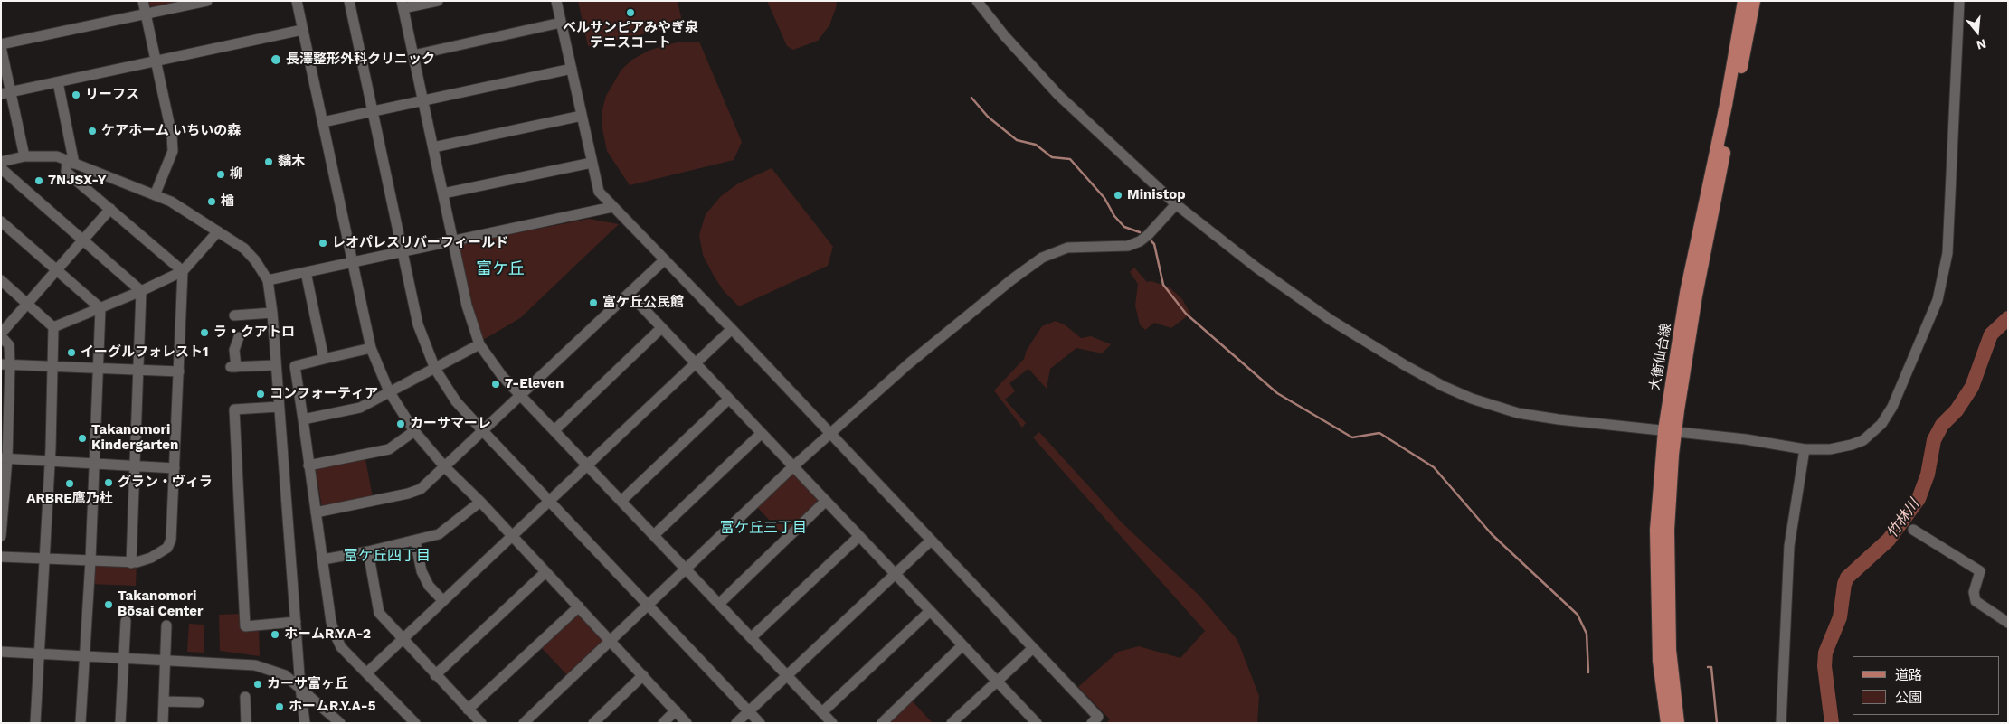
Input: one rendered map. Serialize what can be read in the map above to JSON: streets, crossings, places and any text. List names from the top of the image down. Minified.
{"streets":{"main road":["大衡仙台線"]},"districts":["富ケ丘","富ケ丘三丁目","富ケ丘四丁目"],"water":["竹林川"],"places":["ベルサンピアみやぎ泉 テニスコート","長澤整形外科クリニック","リーフス","ケアホーム いちいの森","黐木","柳","7NJSX-Y","Ministop","楢","レオパレスリバーフィールド","富ケ丘公民館","ラ・クアトロ","イーグルフォレスト1","7-Eleven","コンフォーティア","カーサマーレ","Takanomori Kindergarten","グラン・ヴィラ","ARBRE鷹乃杜","Takanomori Bōsai Center","ホームR.Y.A-2","カーサ富ヶ丘","ホームR.Y.A-5"],"legend":["道路","公園"],"north":"bottom"}
